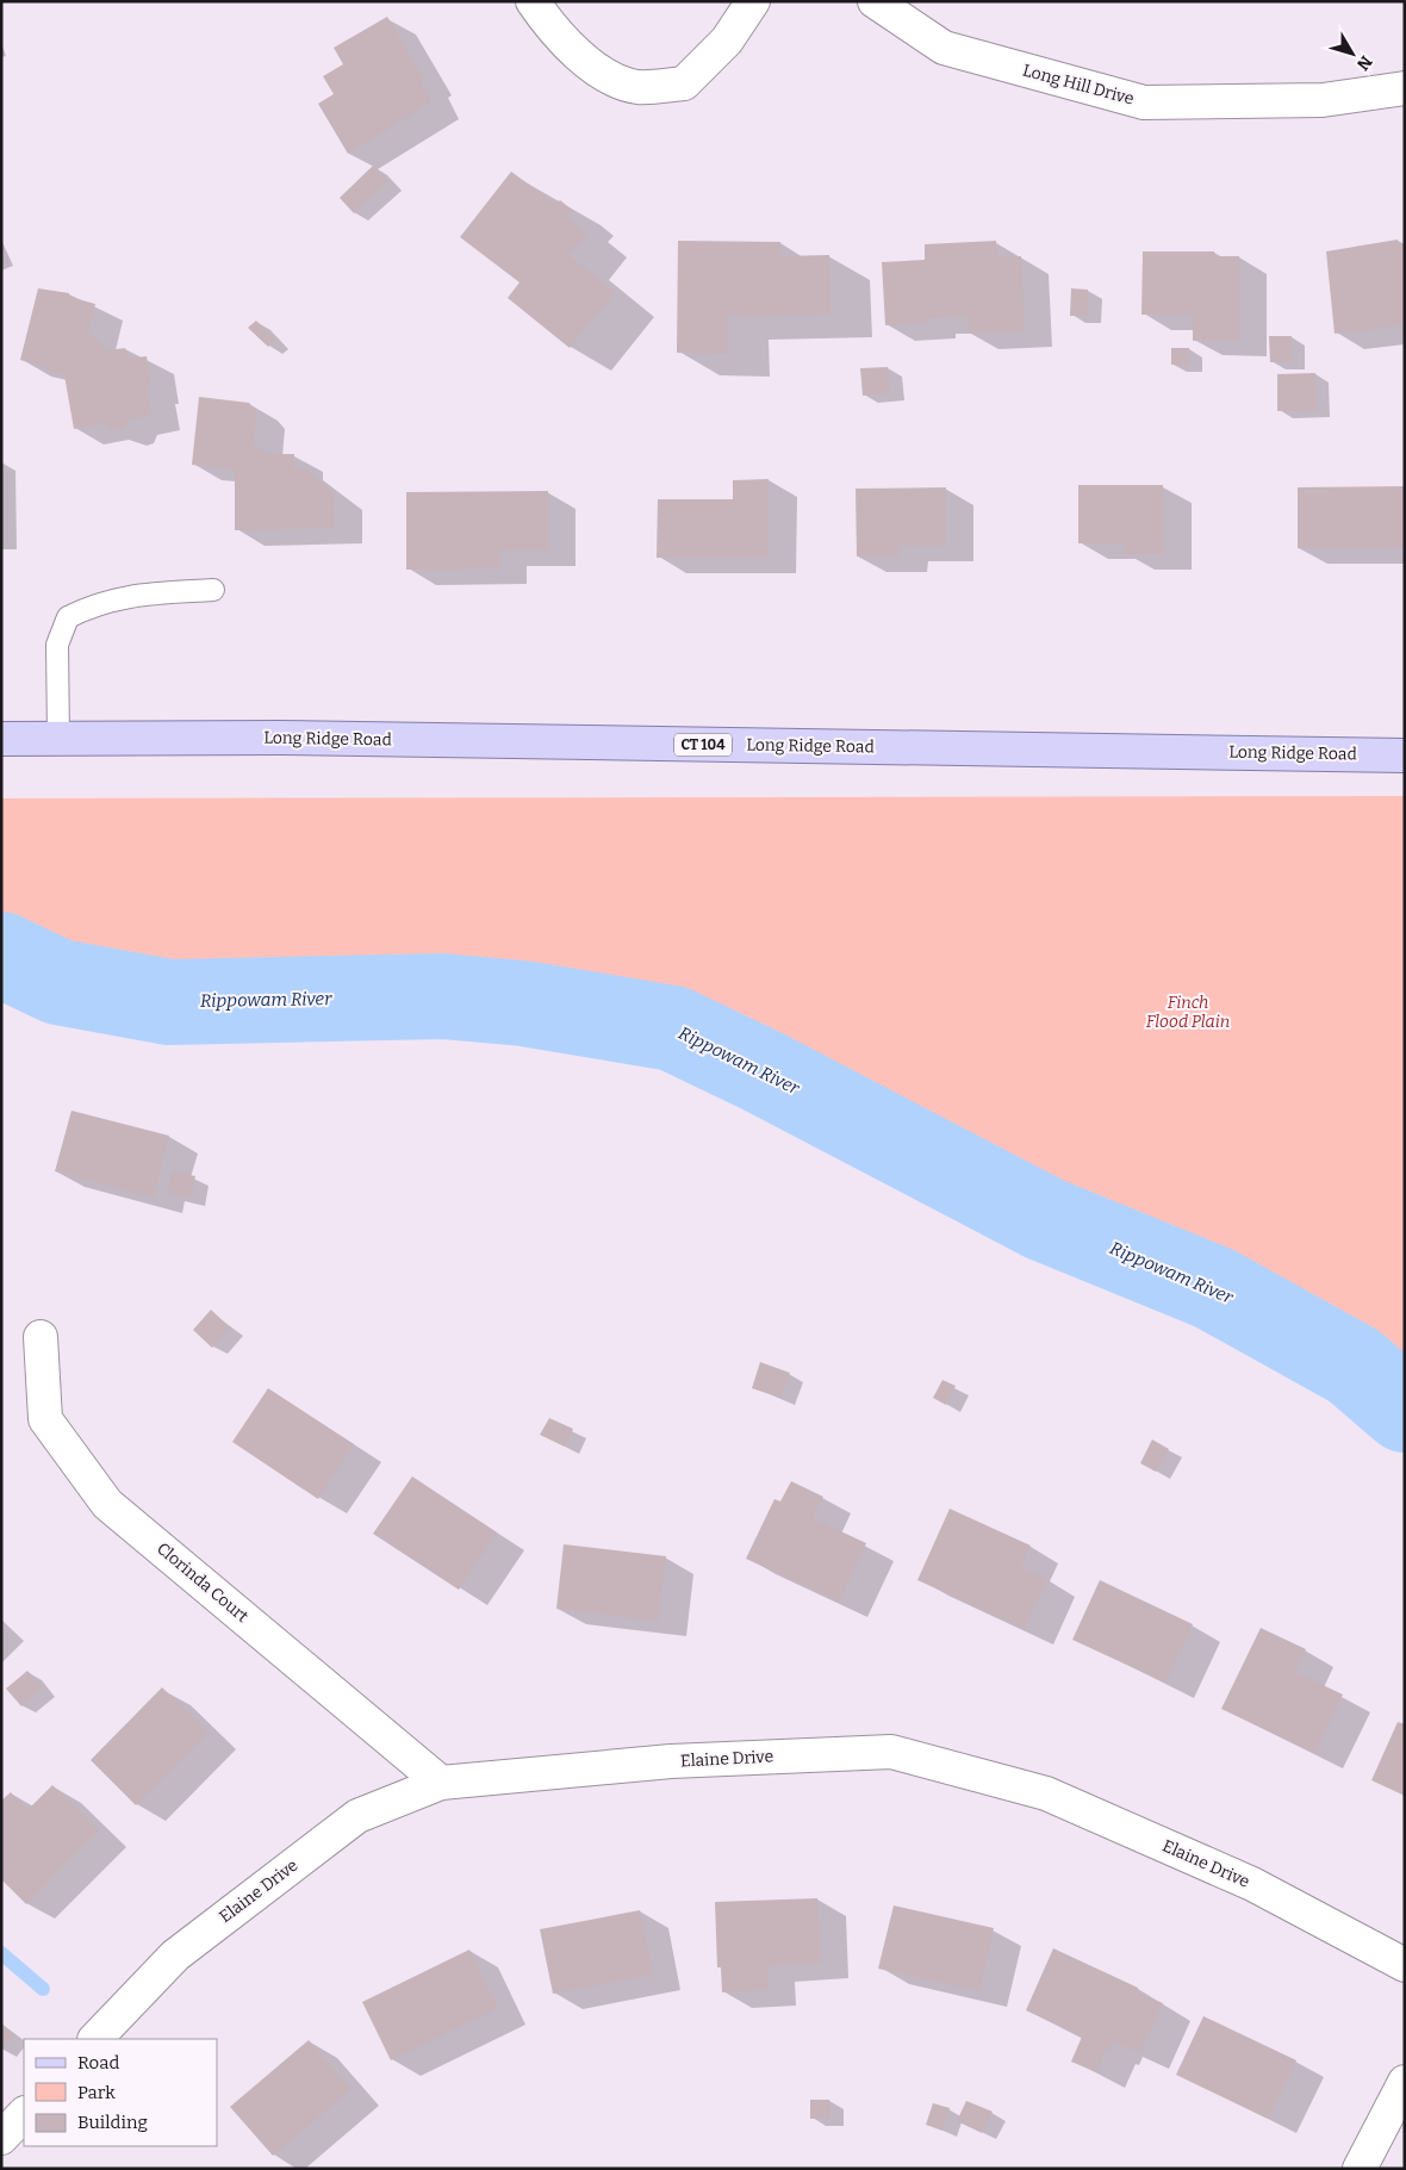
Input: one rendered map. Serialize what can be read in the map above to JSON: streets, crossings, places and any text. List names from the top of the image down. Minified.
{"streets":{"main road":["Long Ridge Road","CT 104"],"street":["Long Hill Drive","Clorinda Court","Elaine Drive"]},"crossings":[["Clorinda Court","Elaine Drive"]],"water":["Rippowam River"],"parks":["Finch Flood Plain"],"legend":["Road","Park","Building"],"north":"bottom right"}
